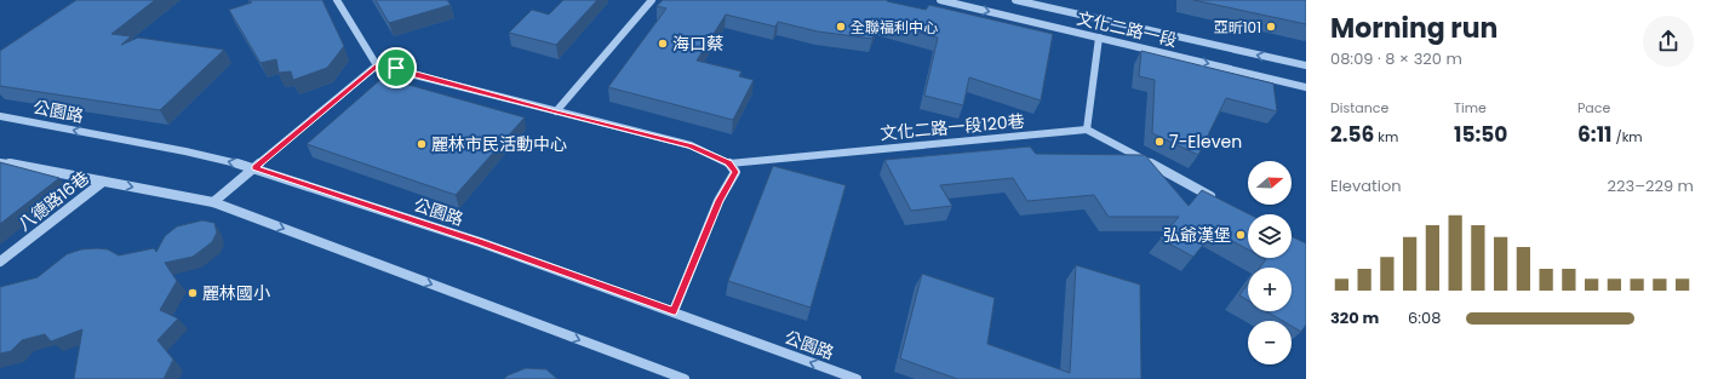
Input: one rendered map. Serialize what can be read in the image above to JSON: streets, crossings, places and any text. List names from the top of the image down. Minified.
{"streets":{"street":["文化二路一段","公園路","文化二路一段120巷","八德路16巷"]},"places":["全聯福利中心","亞昕101","海口蔡","7-Eleven","麗林市民活動中心","弘爺漢堡","麗林國小"],"north":"right","page":{"heading":["Morning run","08:09 · 8 × 320 m"],"stats":[["Distance","2.56 km"],["Time","15:50"],["Pace","6:11 /km"]],"map_buttons":["+","−"],"chart":["Elevation","223–229 m"],"list":[{"name":"320 m","note":"6:08"}]}}
